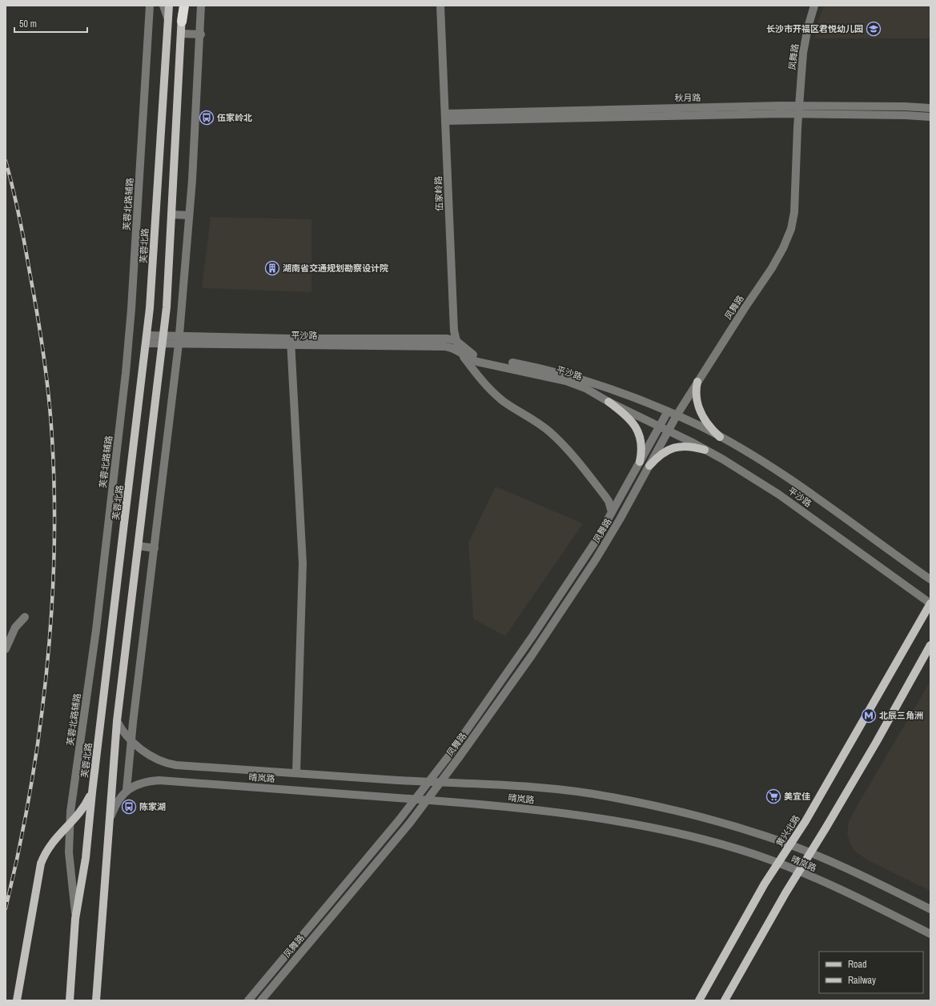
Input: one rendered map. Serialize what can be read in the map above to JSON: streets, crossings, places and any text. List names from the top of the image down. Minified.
{"streets":{"main road":["芙蓉北路","黄兴北路"],"street":["凤舞路","秋月路","伍家岭路","芙蓉北路辅路","平沙路","晴岚路"]},"crossings":[["凤舞路","秋月路"],["凤舞路","伍家岭路"],["凤舞路","平沙路"],["凤舞路","晴岚路"],["秋月路","伍家岭路"],["伍家岭路","平沙路"],["芙蓉北路辅路","芙蓉北路"],["芙蓉北路","平沙路"],["平沙路","黄兴北路"],["晴岚路","黄兴北路"]],"places":{"school or university":["长沙市开福区君悦幼儿园"],"bus stop":["伍家岭北","陈家湖"],"building":["湖南省交通规划勘察设计院"],"metro station":["北辰三角洲"],"supermarket":["美宜佳"]},"legend":["Road","Railway"],"scale_bar":"50 m"}
